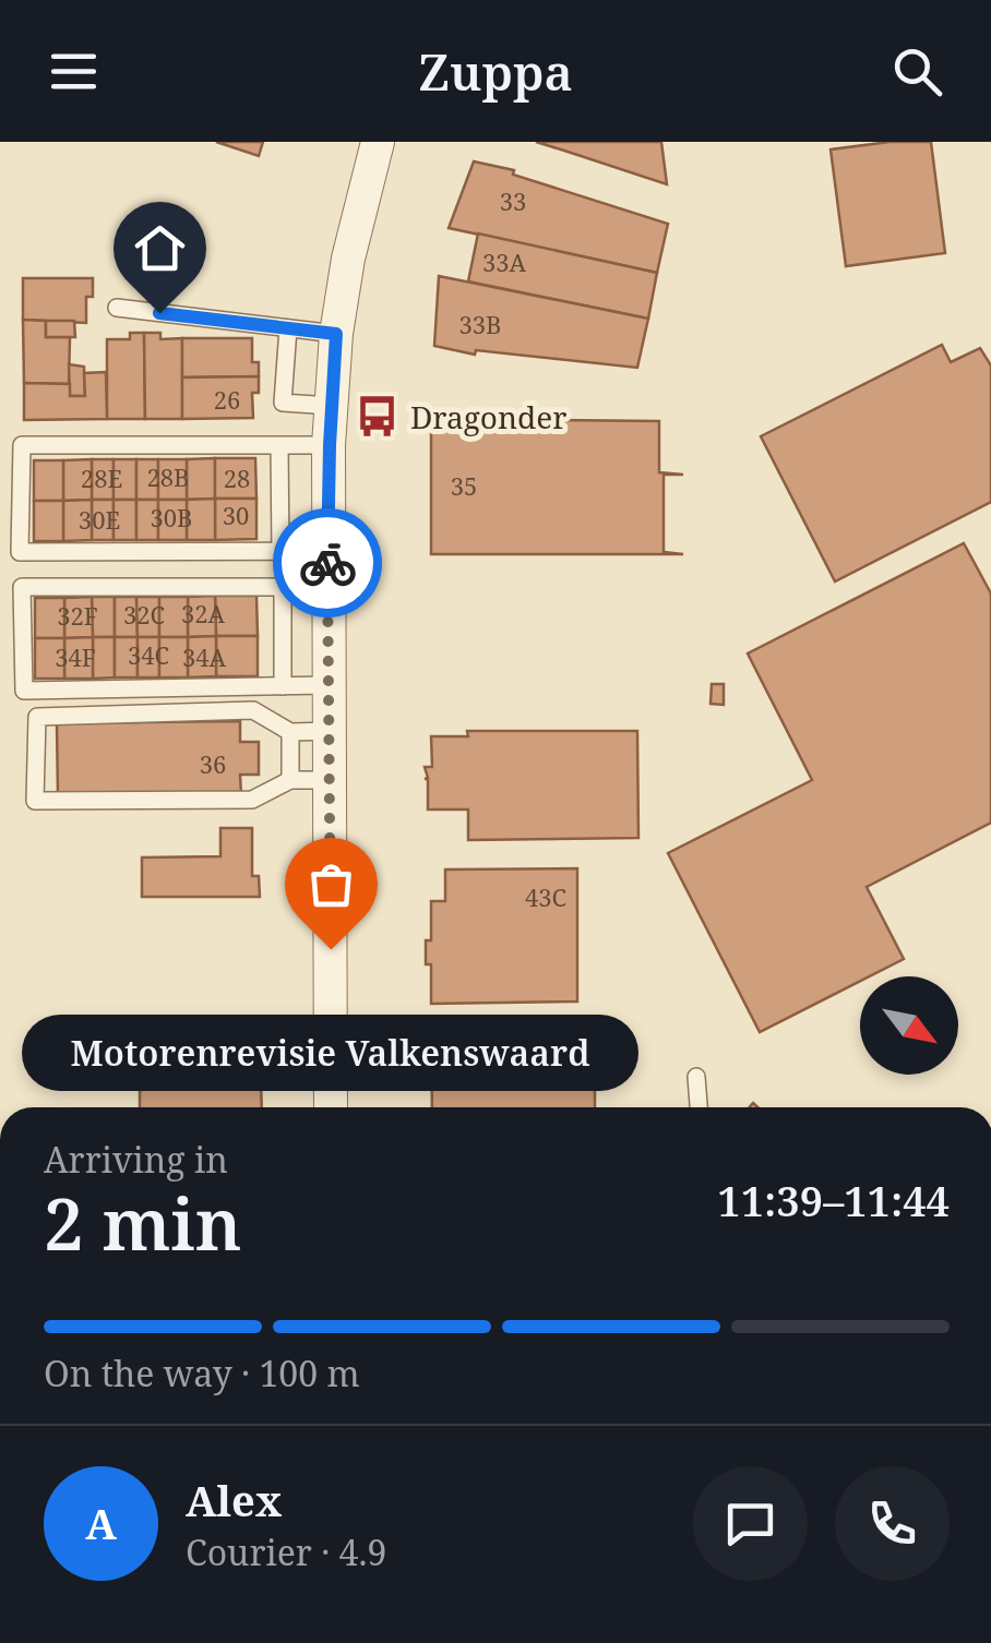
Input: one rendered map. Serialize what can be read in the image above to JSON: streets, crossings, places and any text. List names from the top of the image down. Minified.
{"places":{"bus stop":["Dragonder"],"other":["Motorenrevisie Valkenswaard"]},"house_numbers":["33","33A","33B","26","28B","28E","28","35","30","30B","30E","32A","32C","32F","34C","34F","34A","36","43C"],"north":"bottom right","page":{"header":"Zuppa","bubble":"Motorenrevisie Valkenswaard","heading":["2 min","Arriving in","11:39–11:44"],"panel":["Alex","Courier · 4.9"],"bar":"On the way · 100 m","round":"A"}}
